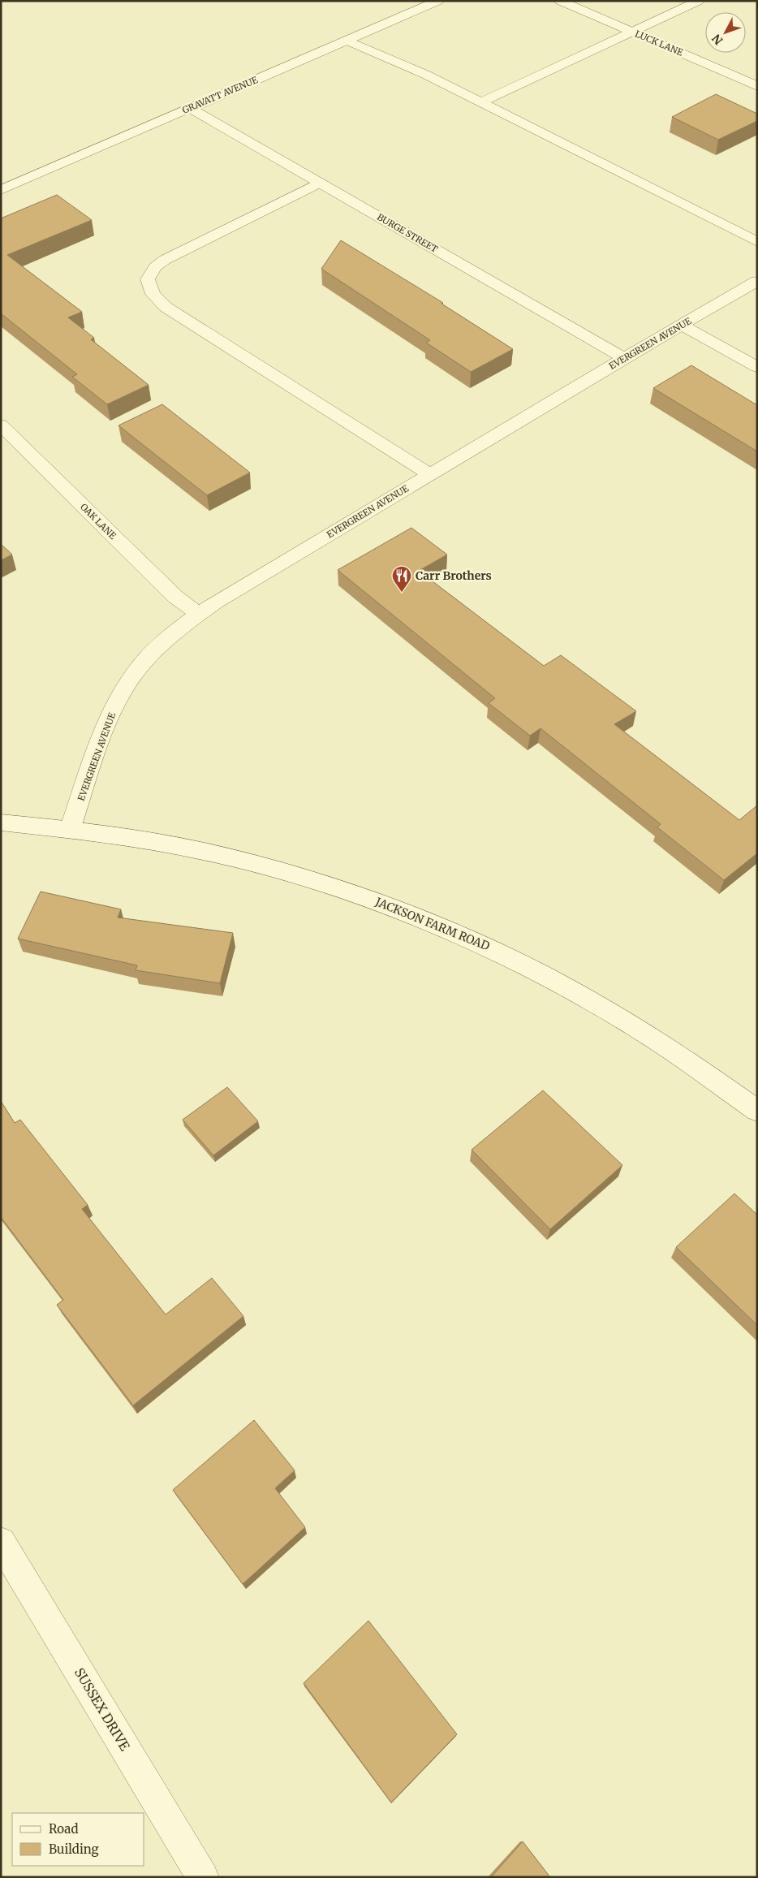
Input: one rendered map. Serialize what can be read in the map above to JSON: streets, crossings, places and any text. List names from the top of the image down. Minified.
{"streets":{"street":["LUCK LANE","GRAVATT AVENUE","BURGE STREET","EVERGREEN AVENUE","OAK LANE","JACKSON FARM ROAD","SUSSEX DRIVE"]},"crossings":[["GRAVATT AVENUE","BURGE STREET"],["BURGE STREET","EVERGREEN AVENUE"],["EVERGREEN AVENUE","OAK LANE"],["EVERGREEN AVENUE","JACKSON FARM ROAD"]],"places":{"restaurant":["Carr Brothers"]},"legend":["Road","Building"],"north":"bottom left"}
